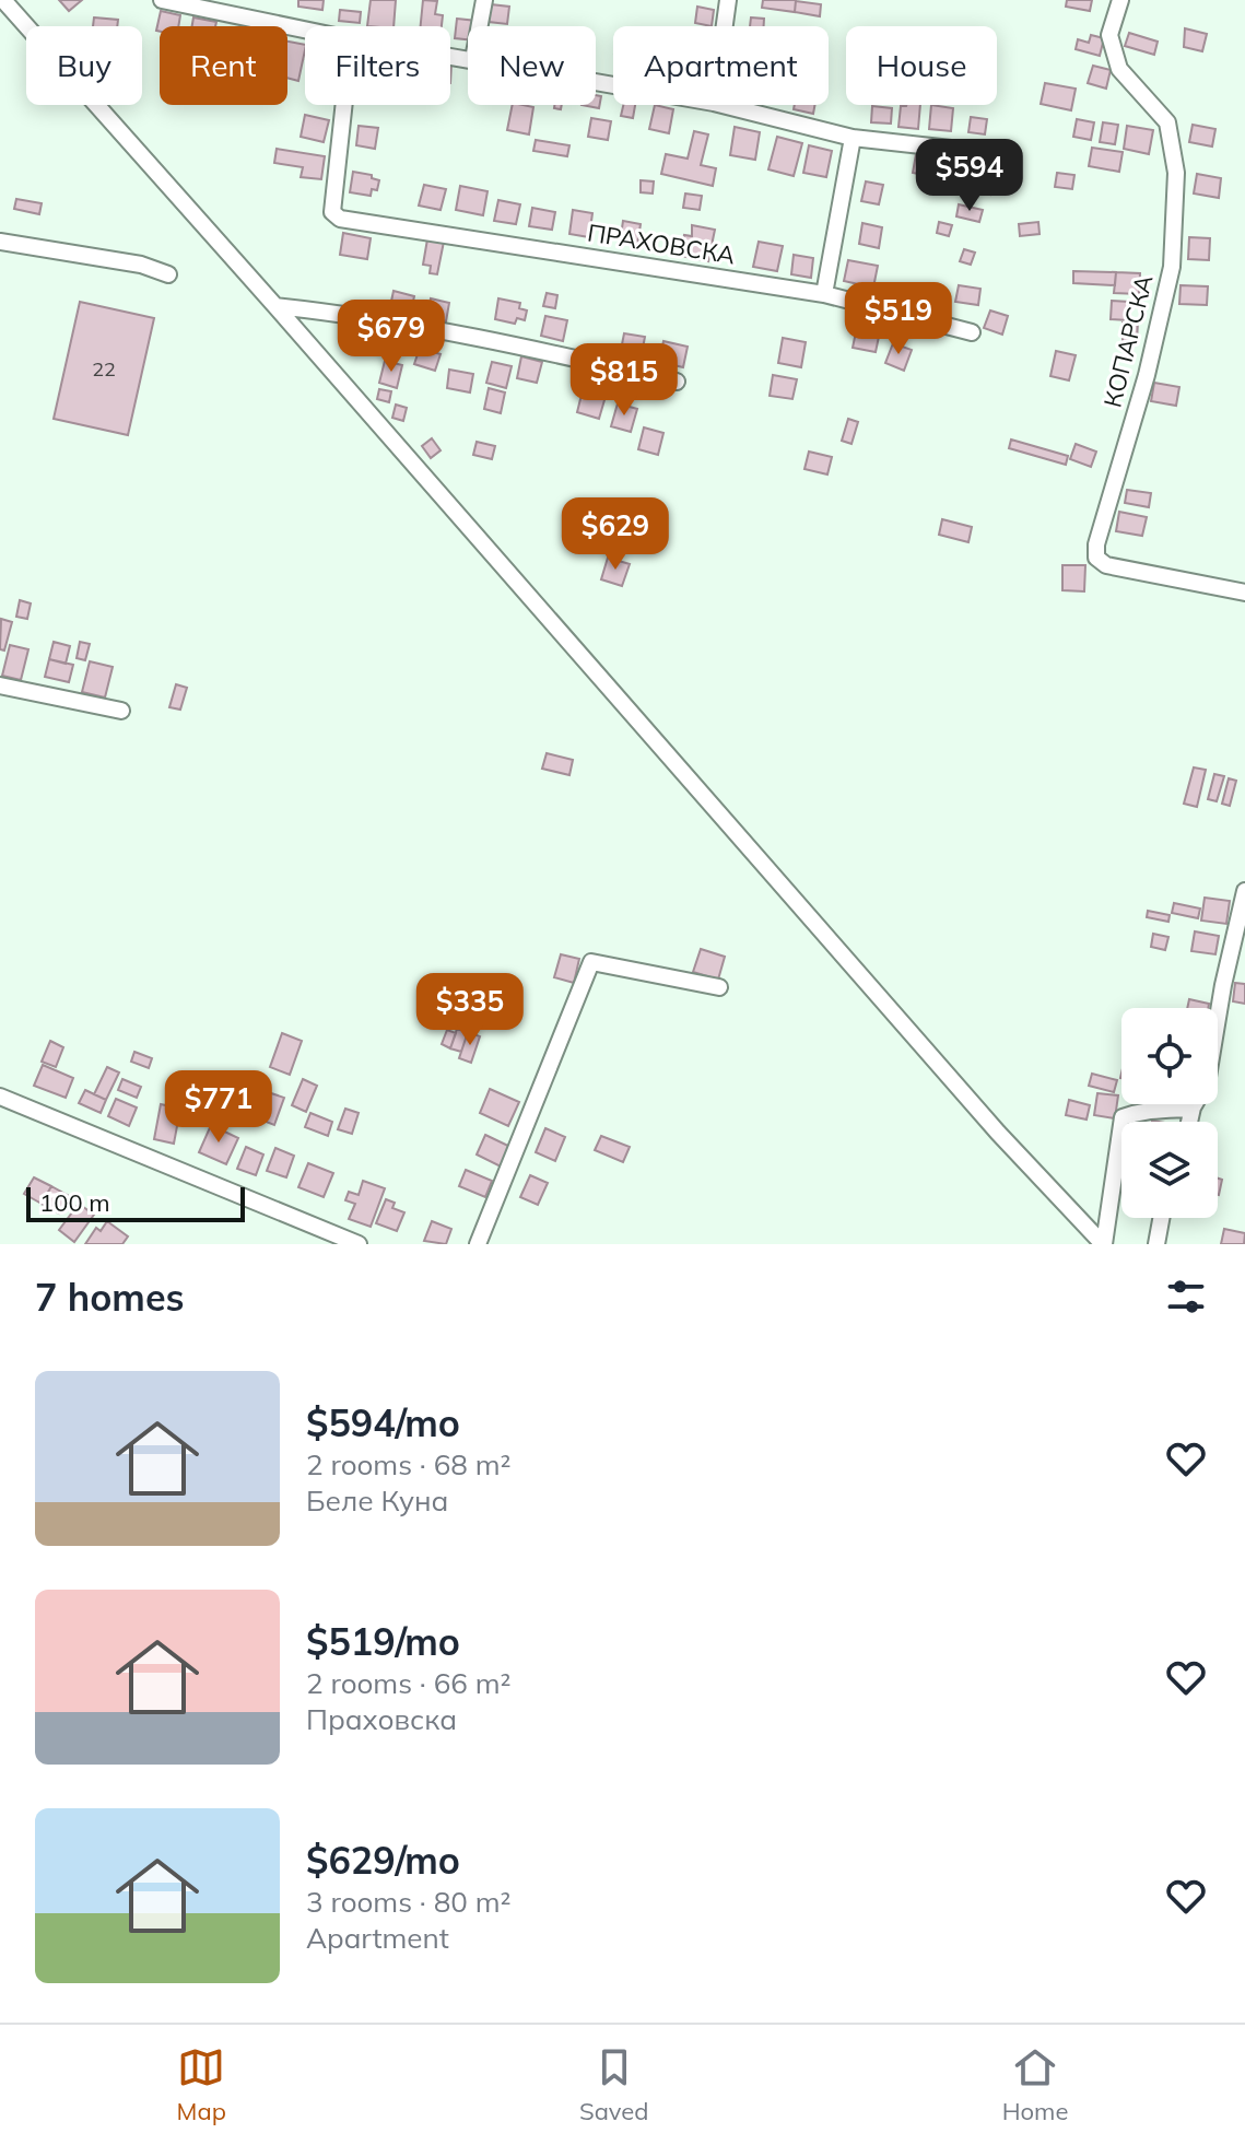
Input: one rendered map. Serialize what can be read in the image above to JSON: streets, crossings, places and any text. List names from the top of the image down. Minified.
{"streets":{"street":["ПРАХОВСКА","КОПАРСКА"]},"house_numbers":["22"],"scale_bar":"100 m","page":{"chip":["Buy","Rent","Filters","New","Apartment","House"],"price":["$594","$519","$679","$815","$629","$335","$771"],"scale":"100 m","heading":"7 homes","list":[{"name":"$594/mo","note":"2 rooms · 68 m² · Беле Куна"},{"name":"$519/mo","note":"2 rooms · 66 m² · Праховска"},{"name":"$629/mo","note":"3 rooms · 80 m² · Apartment"}],"tabs":["Map","Saved","Home"]}}
